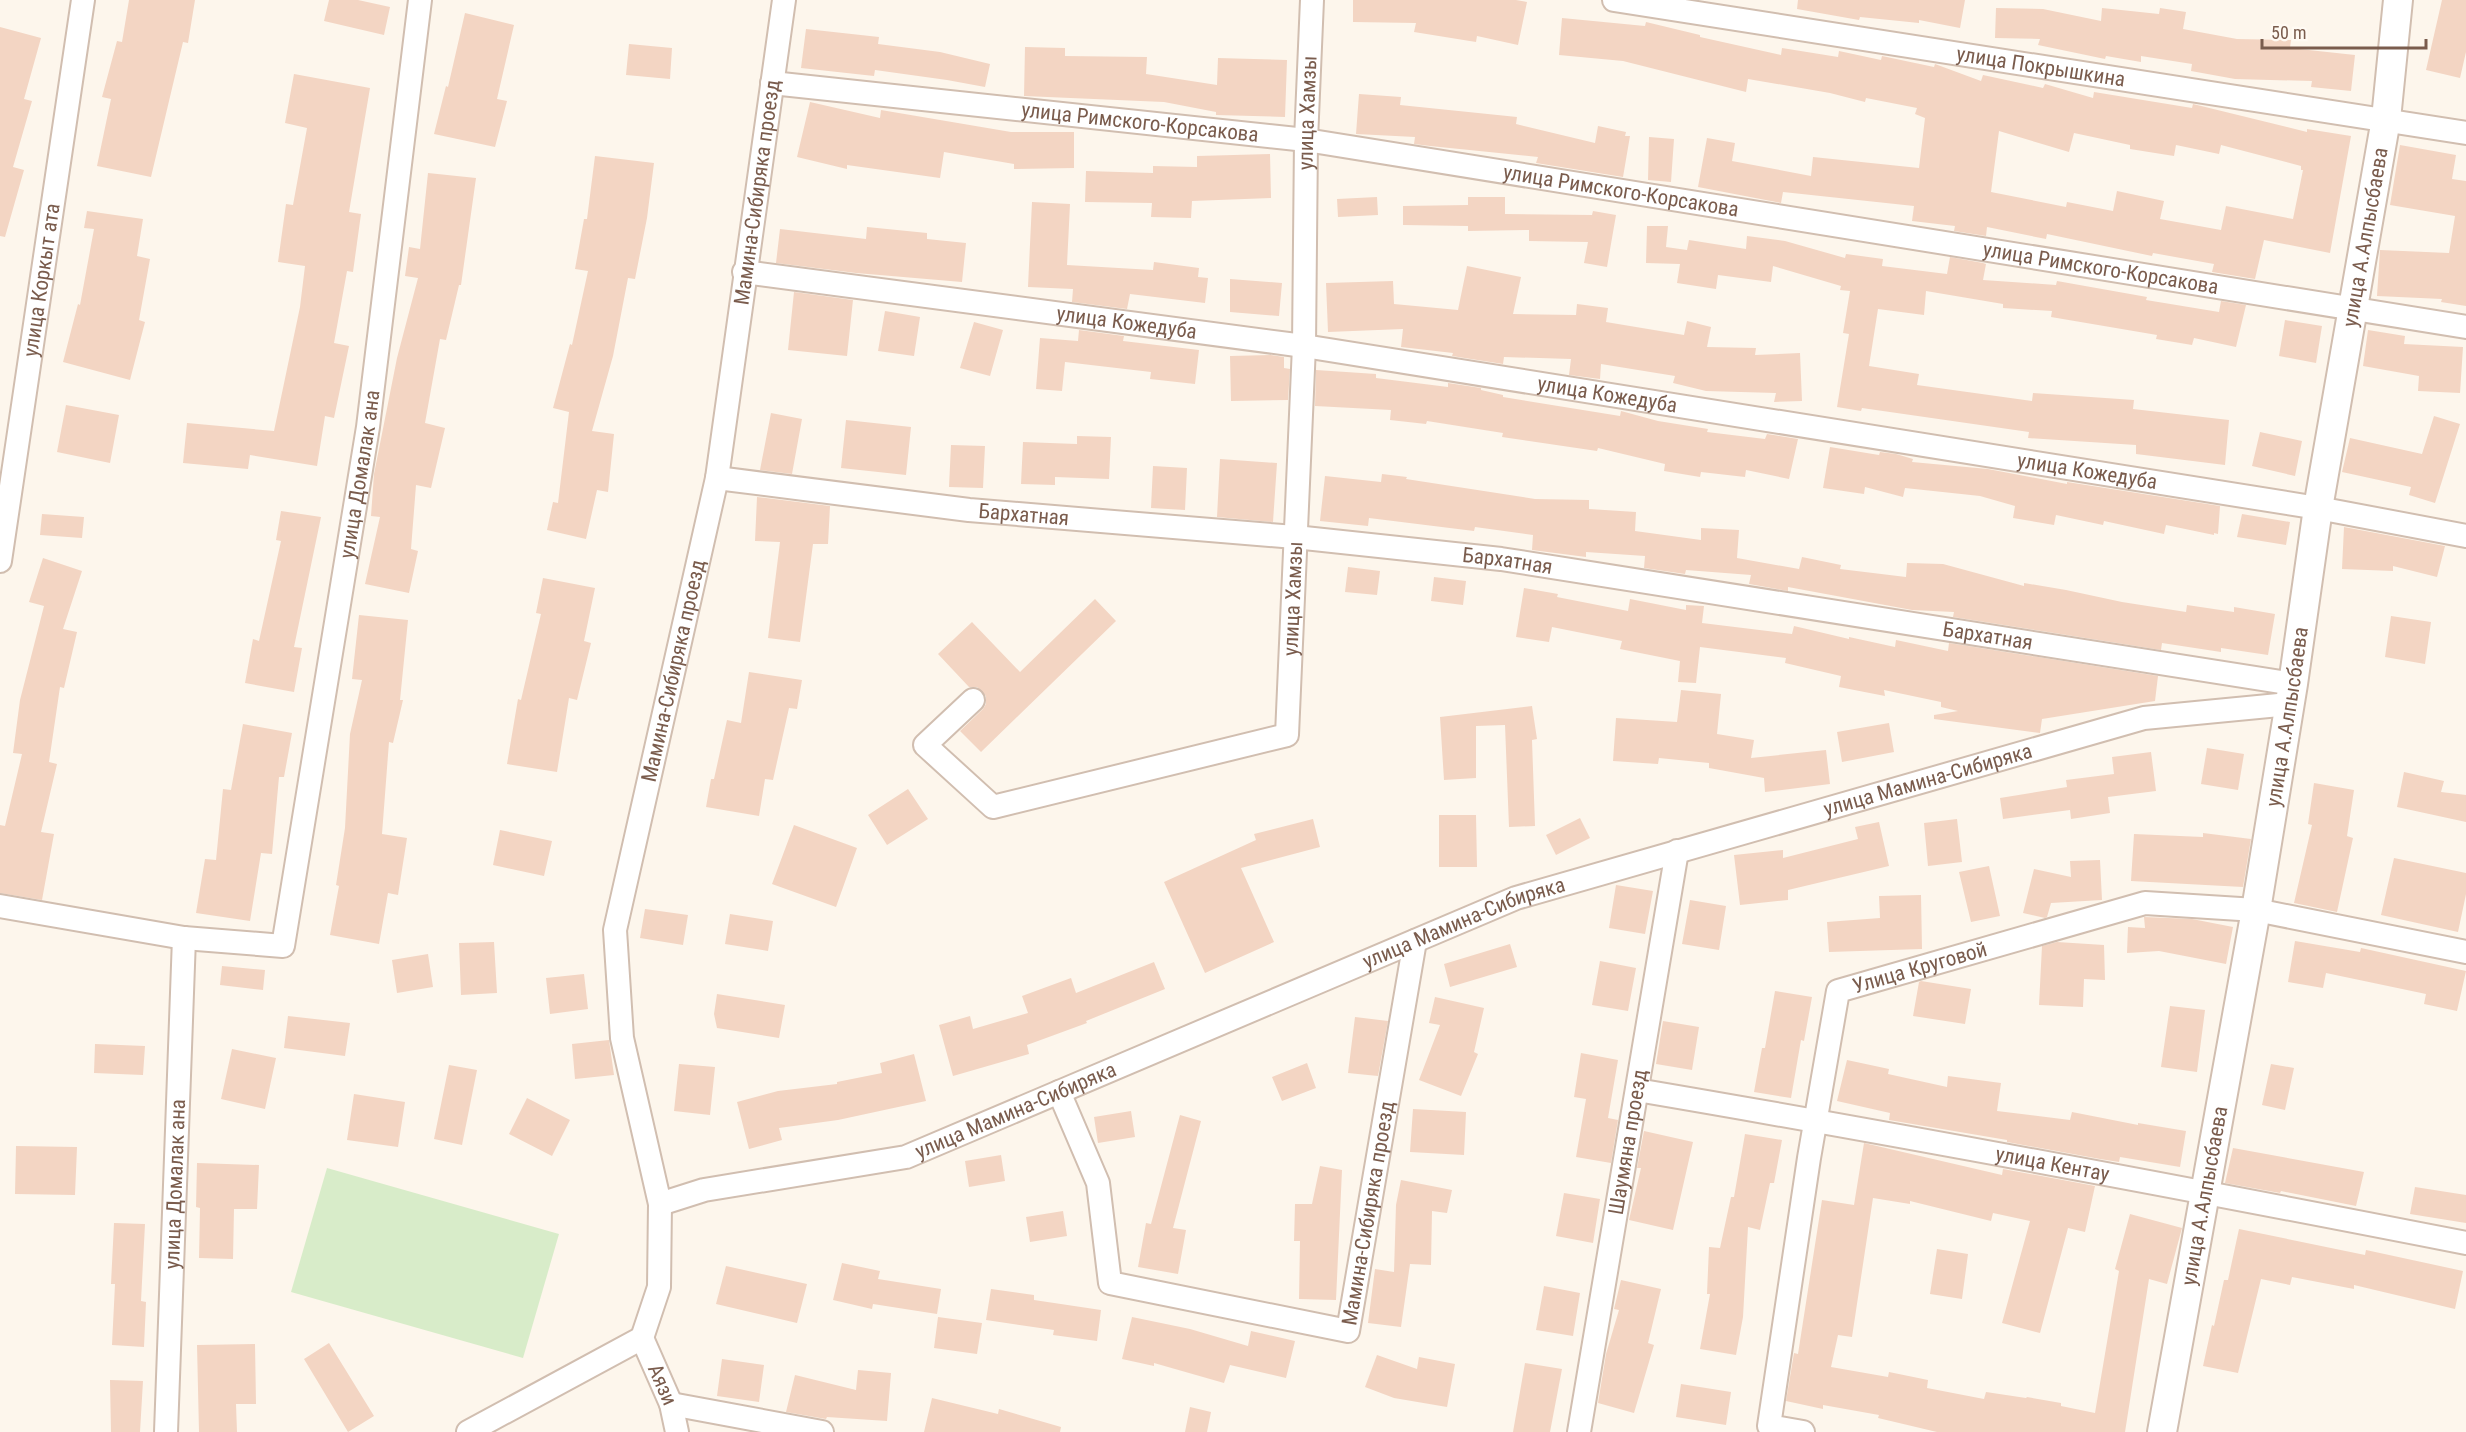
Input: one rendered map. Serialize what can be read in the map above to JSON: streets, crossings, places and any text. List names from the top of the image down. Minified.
{"streets":{"street":["улица Покрышкина","улица Хамзы","улица Римского-Корсакова","Мамина-Сибиряка проезд","улица А.Алпысбаева","улица Коркыт ата","улица Кожедуба","улица Домалак ана","Бархатная","улица Мамина-Сибиряка","Улица Круговой","Шаумяна проезд","улица Кентау","Аязи"]},"crossings":[["улица Покрышкина","улица А.Алпысбаева"],["улица Хамзы","улица Римского-Корсакова"],["улица Хамзы","улица Кожедуба"],["улица Хамзы","Бархатная"],["улица Римского-Корсакова","Мамина-Сибиряка проезд"],["улица Римского-Корсакова","улица А.Алпысбаева"],["Мамина-Сибиряка проезд","улица Кожедуба"],["Мамина-Сибиряка проезд","Бархатная"],["Мамина-Сибиряка проезд","улица Мамина-Сибиряка"],["Мамина-Сибиряка проезд","Аязи"],["улица А.Алпысбаева","улица Кожедуба"],["улица А.Алпысбаева","Бархатная"],["улица А.Алпысбаева","улица Мамина-Сибиряка"],["улица А.Алпысбаева","Улица Круговой"],["улица А.Алпысбаева","улица Кентау"],["Бархатная","улица Мамина-Сибиряка"],["улица Мамина-Сибиряка","Шаумяна проезд"],["Улица Круговой","улица Кентау"],["Шаумяна проезд","улица Кентау"]],"scale_bar":"50 m"}
